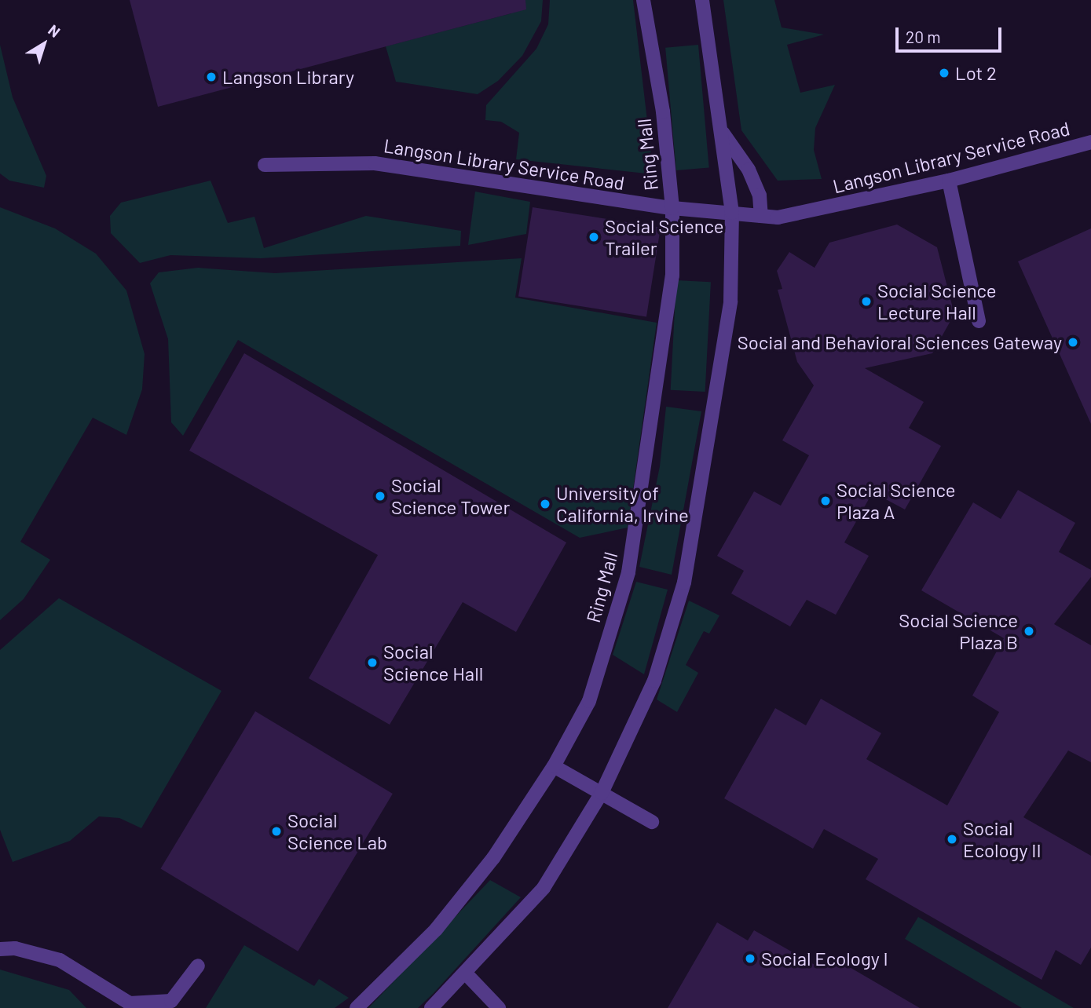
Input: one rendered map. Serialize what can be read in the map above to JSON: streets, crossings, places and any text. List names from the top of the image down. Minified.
{"streets":{"street":["Ring Mall","Langson Library Service Road"]},"crossings":[["Ring Mall","Langson Library Service Road"]],"places":["Lot 2","Langson Library","Social Science Trailer","Social Science Lecture Hall","Social and Behavioral Sciences Gateway","Social Science Tower","Social Science Plaza A","University of California, Irvine","Social Science Plaza B","Social Science Hall","Social Science Lab","Social Ecology II","Social Ecology I"],"scale_bar":"20 m","north":"top right"}
